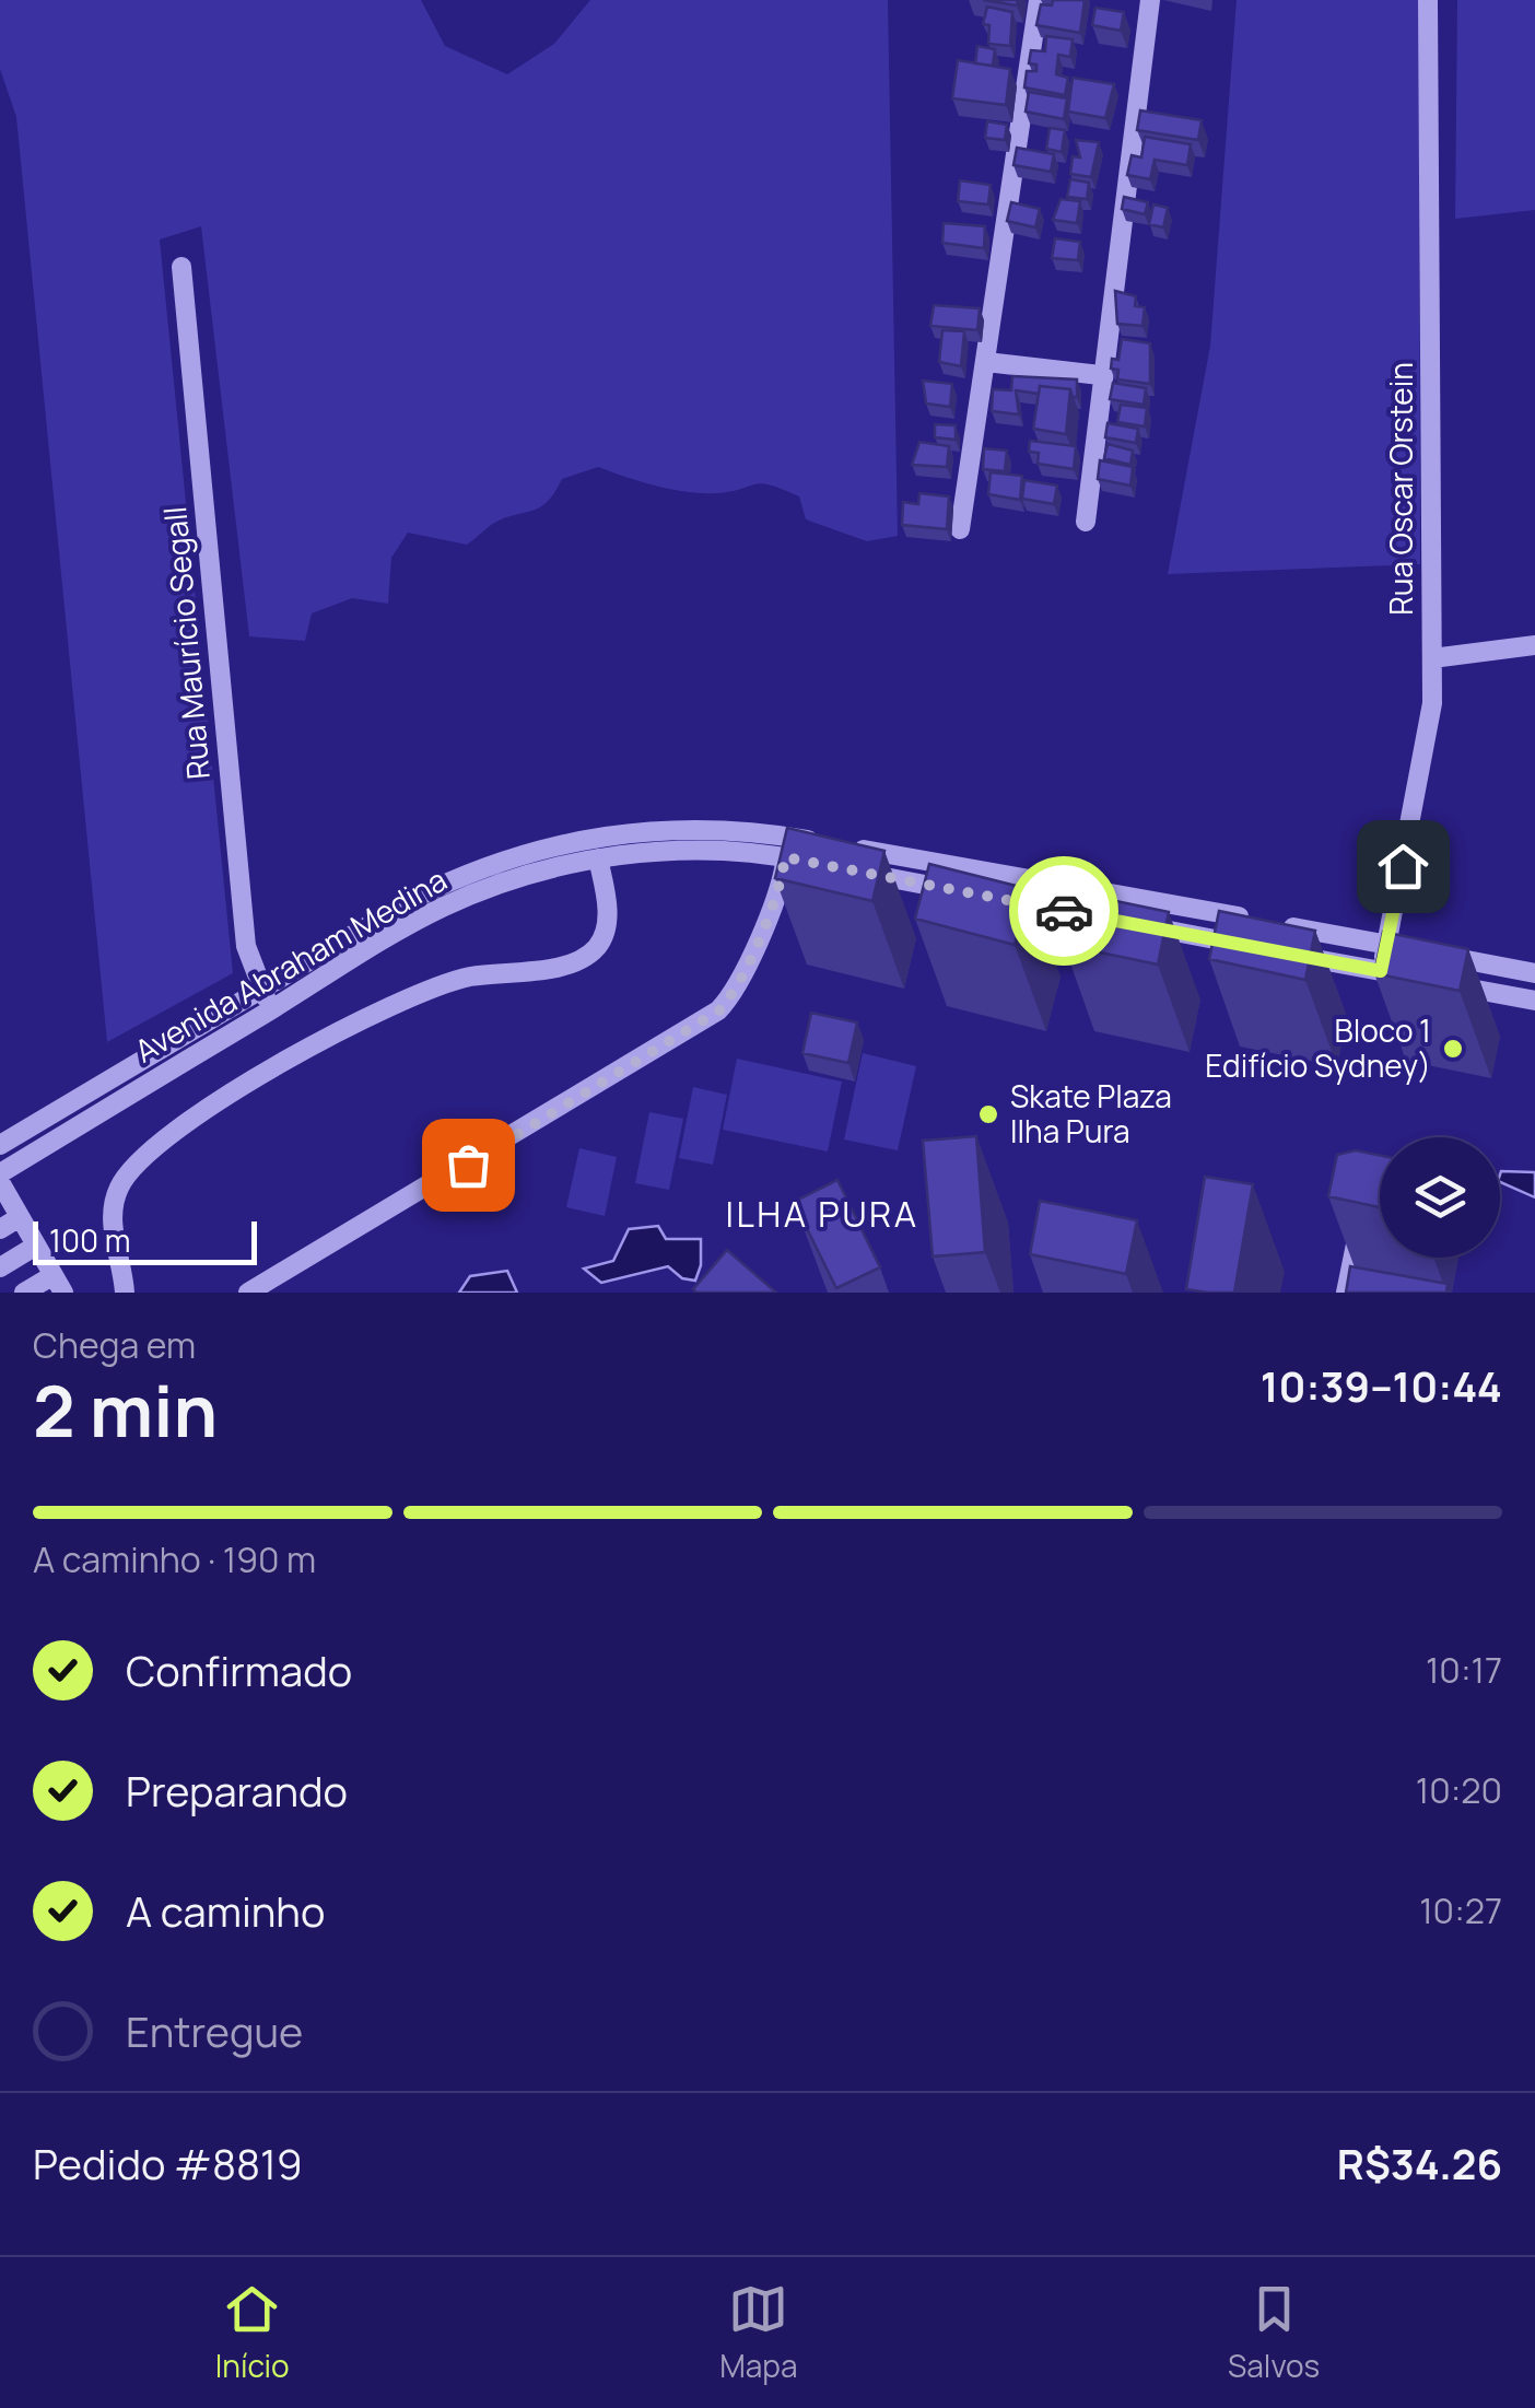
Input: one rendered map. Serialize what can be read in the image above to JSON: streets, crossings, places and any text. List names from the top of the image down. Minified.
{"streets":{"street":["Rua Oscar Orstein","Rua Maurício Segall","Avenida Abraham Medina"]},"crossings":[["Rua Maurício Segall","Avenida Abraham Medina"]],"districts":["ILHA PURA"],"places":["Bloco 1 Edifício Sydney)","Skate Plaza Ilha Pura"],"scale_bar":"100 m","page":{"scale":"100 m","heading":["2 min","Chega em","10:39–10:44"],"panel":["Pedido #8819","R$34.26"],"bar":"A caminho · 190 m","list":[["Confirmado","10:17"],["Preparando","10:20"],["A caminho","10:27"],"Entregue"],"tabs":["Início","Mapa","Salvos"]}}
